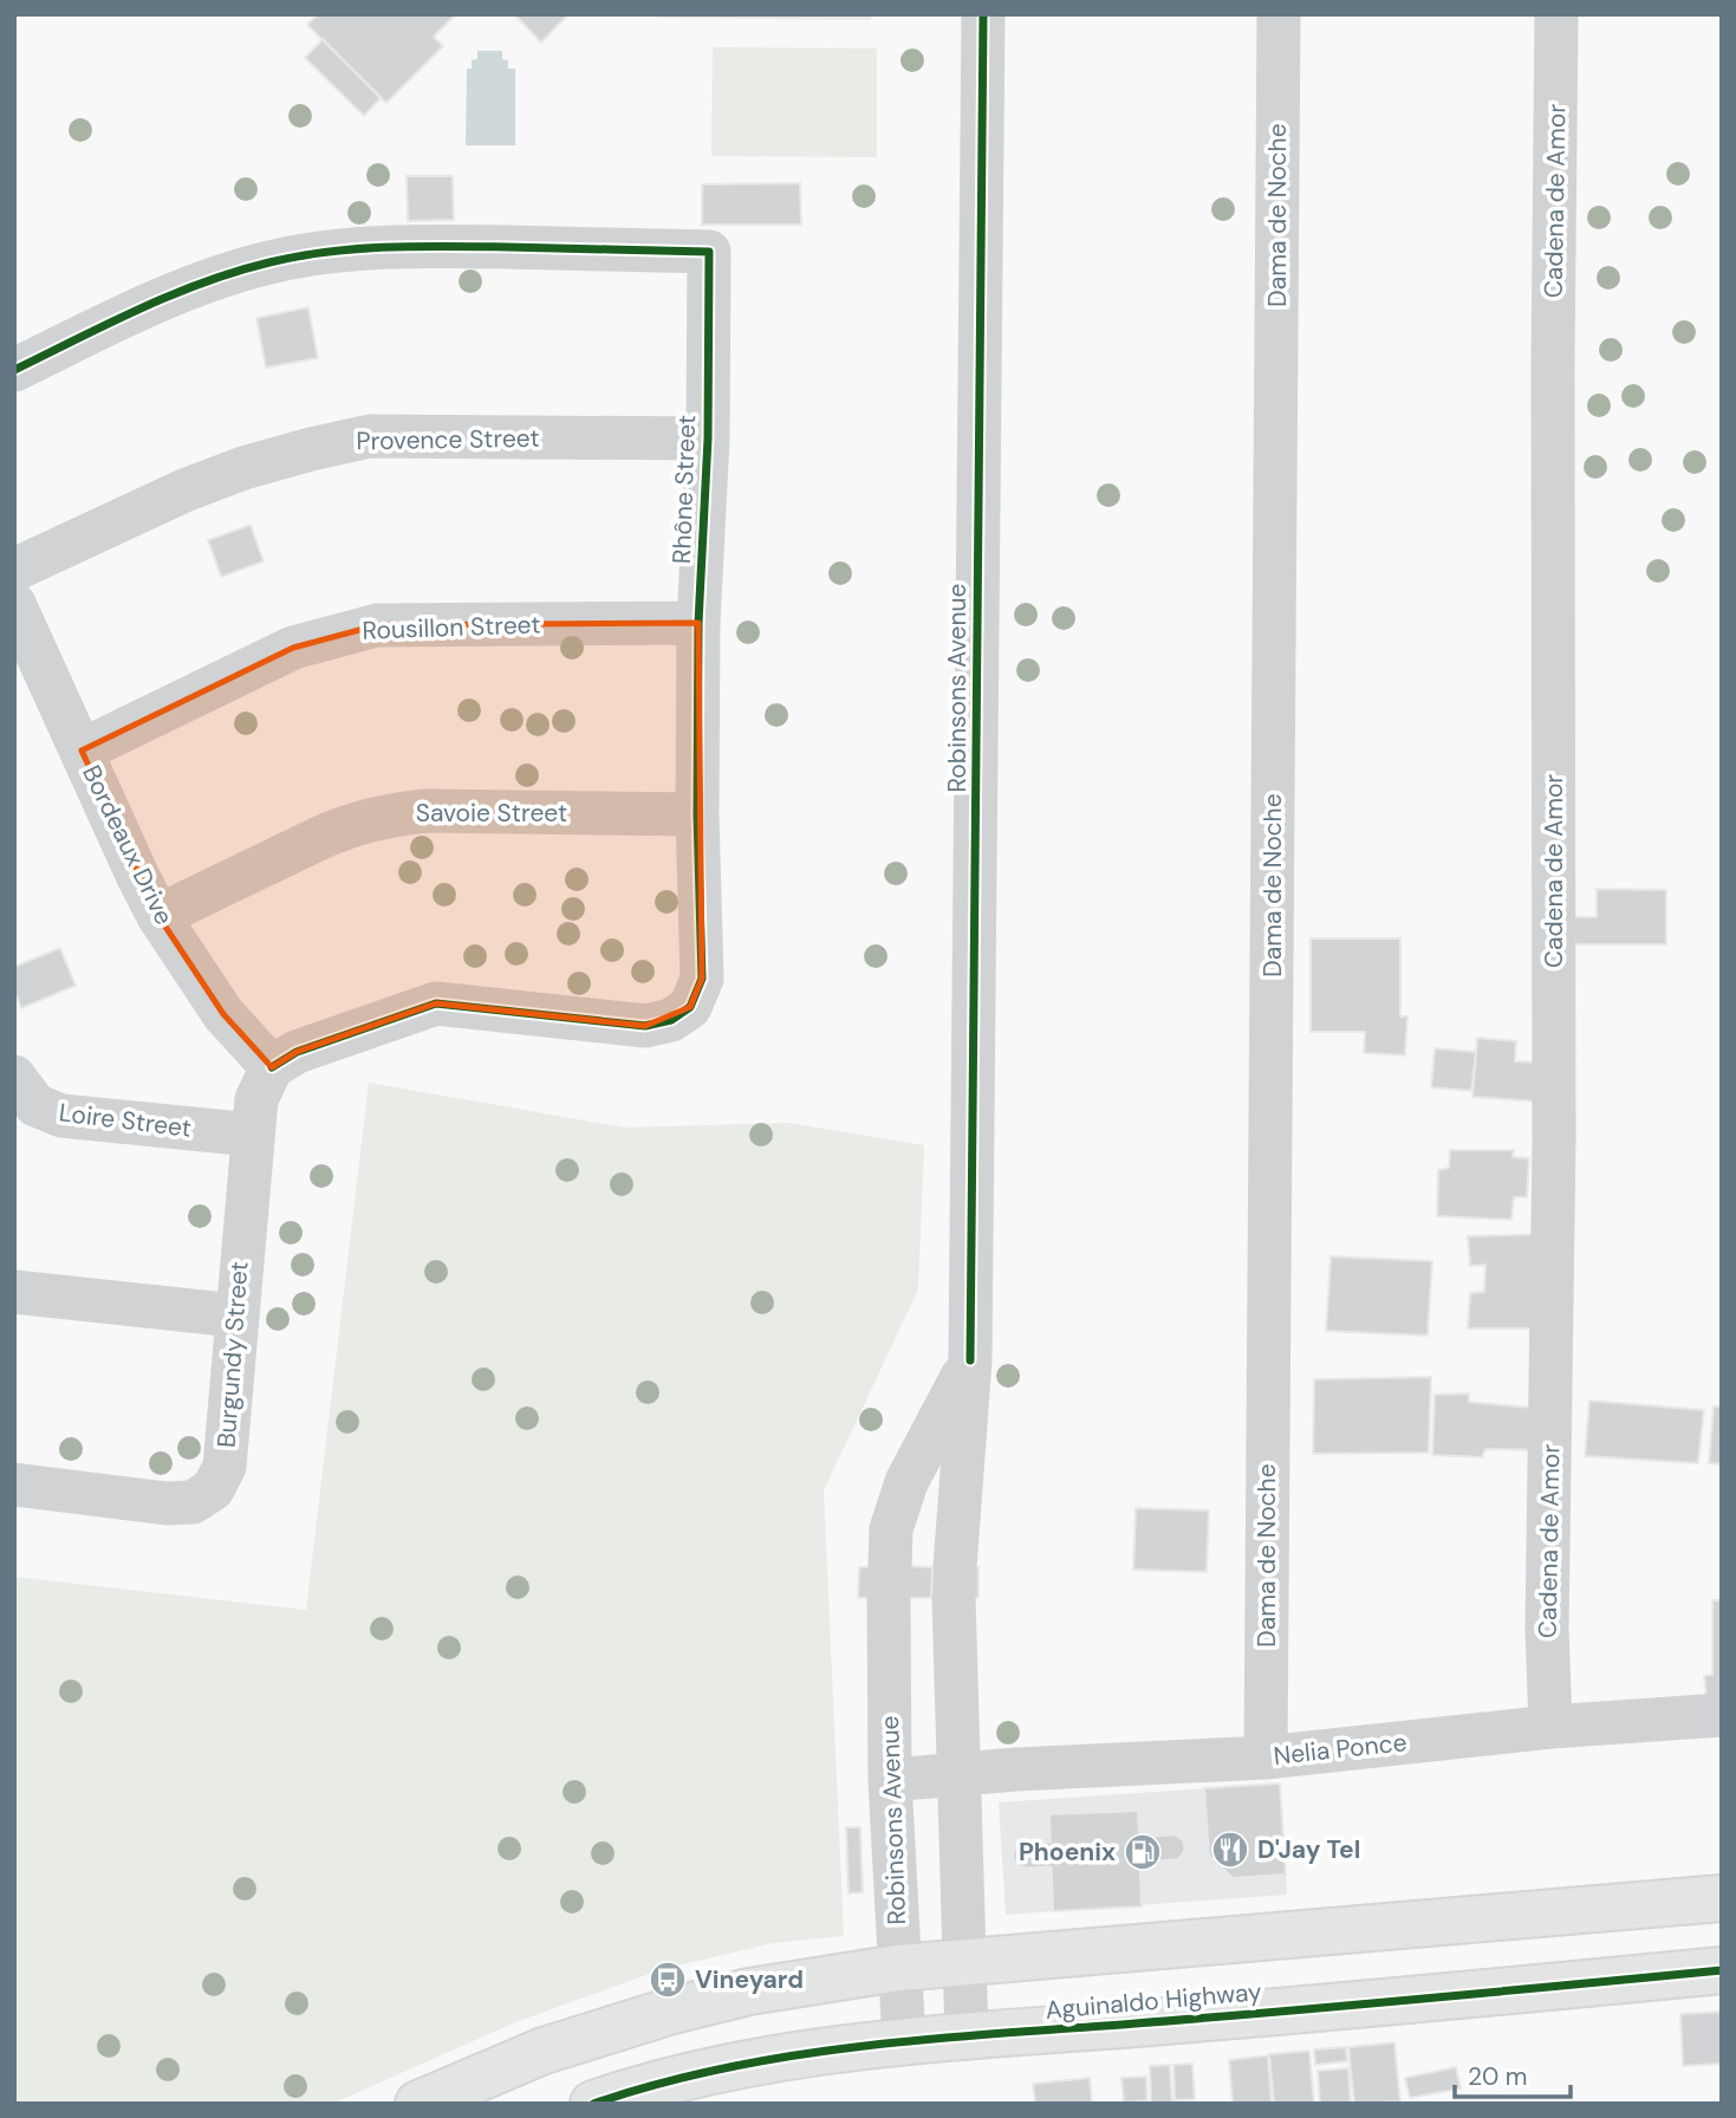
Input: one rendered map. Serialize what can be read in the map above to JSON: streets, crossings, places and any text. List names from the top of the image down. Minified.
{"streets":{"highway":["Aguinaldo Highway"],"street":["Cadena de Amor","Dama de Noche","Provence Street","Rhône Street","Rousillon Street","Robinsons Avenue","Savoie Street","Bordeaux Drive","Loire Street","Burgundy Street","Nelia Ponce"]},"crossings":[["Cadena de Amor","Nelia Ponce"],["Dama de Noche","Nelia Ponce"],["Provence Street","Rhône Street"],["Rhône Street","Rousillon Street"],["Rhône Street","Savoie Street"],["Rhône Street","Bordeaux Drive"],["Rhône Street","Burgundy Street"],["Rousillon Street","Bordeaux Drive"],["Robinsons Avenue","Nelia Ponce"],["Robinsons Avenue","Aguinaldo Highway"],["Savoie Street","Bordeaux Drive"],["Bordeaux Drive","Burgundy Street"],["Loire Street","Burgundy Street"]],"places":{"restaurant":["D'Jay Tel"],"fuel station":["Phoenix"],"bus stop":["Vineyard"]},"scale_bar":"20 m"}
